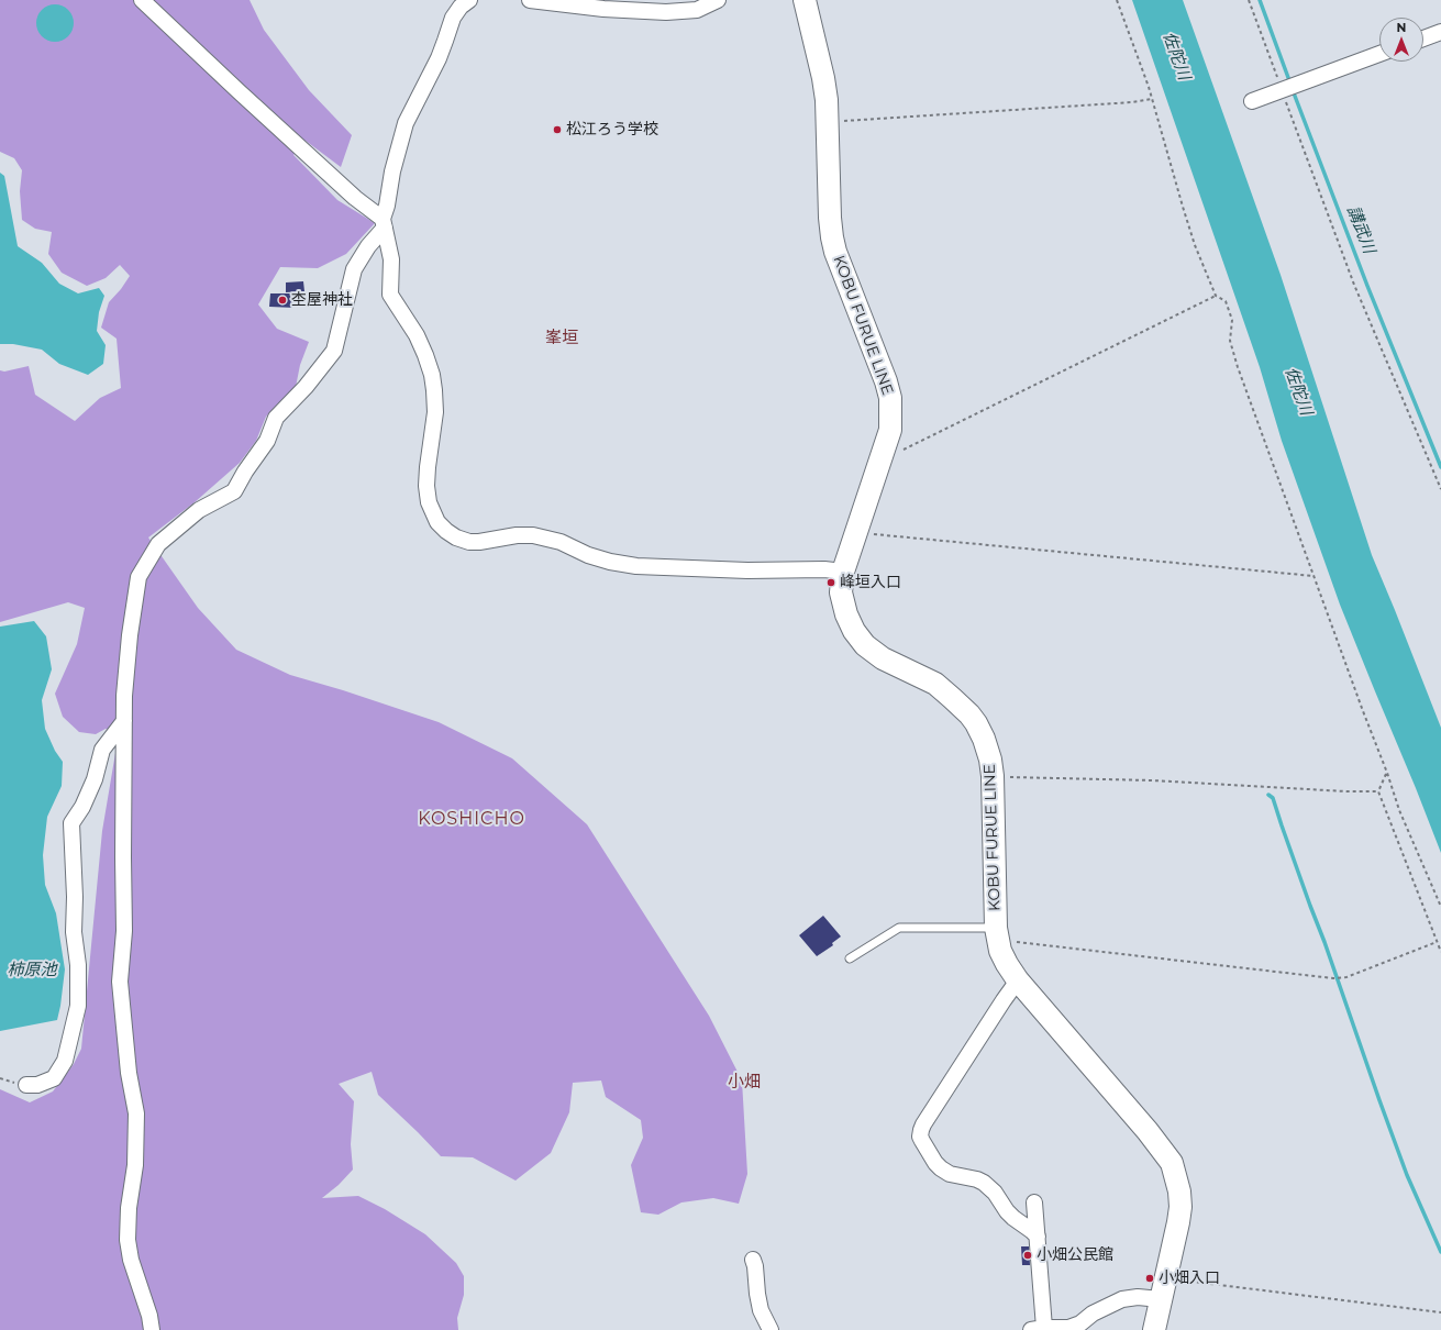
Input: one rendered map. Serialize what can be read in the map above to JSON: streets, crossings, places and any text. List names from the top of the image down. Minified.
{"streets":{"main road":["KOBU FURUE LINE"]},"districts":["峯垣","KOSHICHO","小畑"],"water":["佐陀川","講武川","柿原池"],"places":["松江ろう学校","杢屋神社","峰垣入口","小畑公民館","小畑入口"],"north":"top"}
